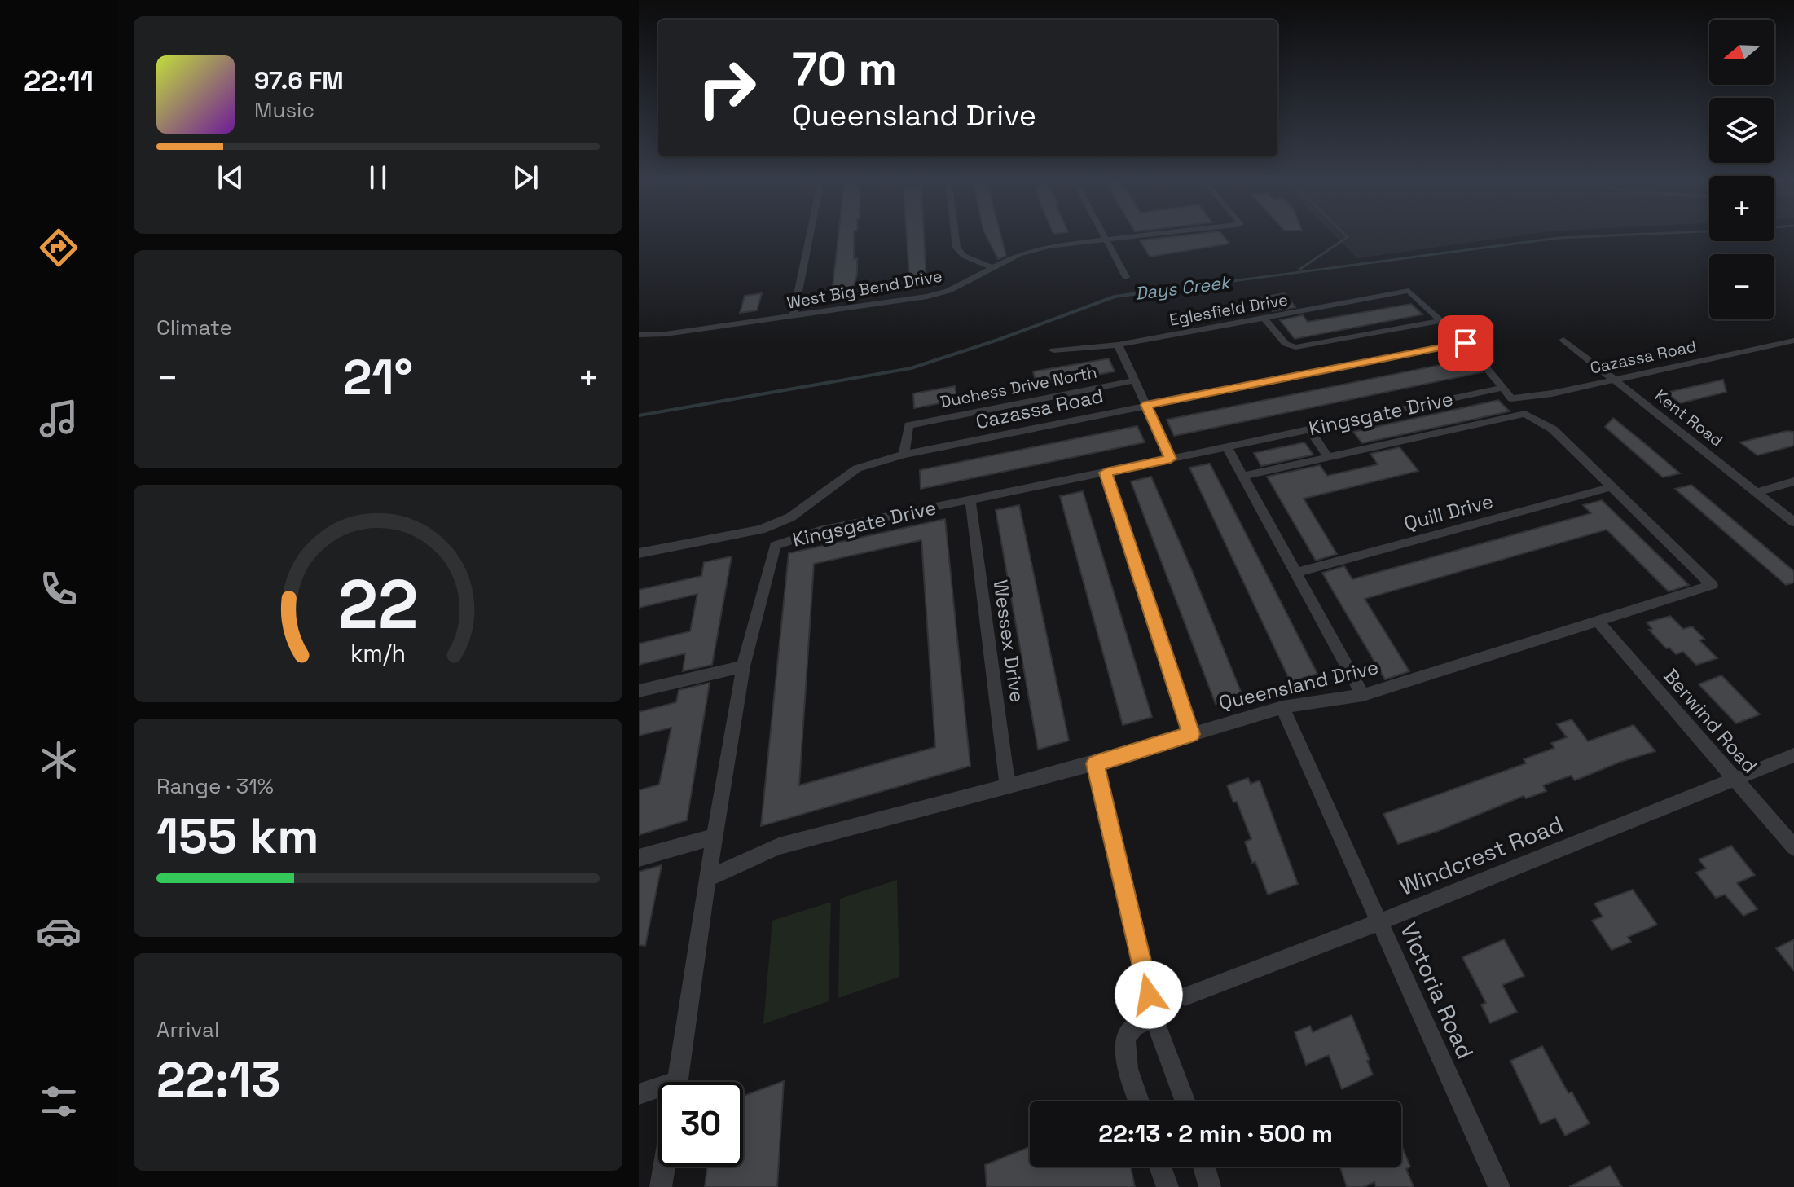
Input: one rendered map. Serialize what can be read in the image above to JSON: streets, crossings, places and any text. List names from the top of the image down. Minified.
{"streets":{"street":["West Big Bend Drive","Eglesfield Drive","Cazassa Road","Duchess Drive North","Kingsgate Drive","Kent Road","Quill Drive","Wessex Drive","Queensland Drive","Berwind Road","Windcrest Road","Victoria Road"]},"crossings":[["Cazassa Road","Duchess Drive North"],["Cazassa Road","Kingsgate Drive"],["Cazassa Road","Kent Road"],["Kingsgate Drive","Wessex Drive"],["Kingsgate Drive","Queensland Drive"],["Quill Drive","Queensland Drive"],["Wessex Drive","Queensland Drive"],["Queensland Drive","Berwind Road"],["Queensland Drive","Victoria Road"],["Berwind Road","Windcrest Road"],["Windcrest Road","Victoria Road"]],"water":["Days Creek"],"north":"left","page":{"tabs":"22:11","map_buttons":["+","−"],"turn":["70 m","Queensland Drive"],"song":["97.6 FM","Music"],"tile":["Climate",["Range · 31%","155 km"],["Arrival","22:13"]],"heat":["−","21°","+"],"limit":"30","trip":"22:13 · 2 min · 500 m","gauge":["22","km/h"]}}
